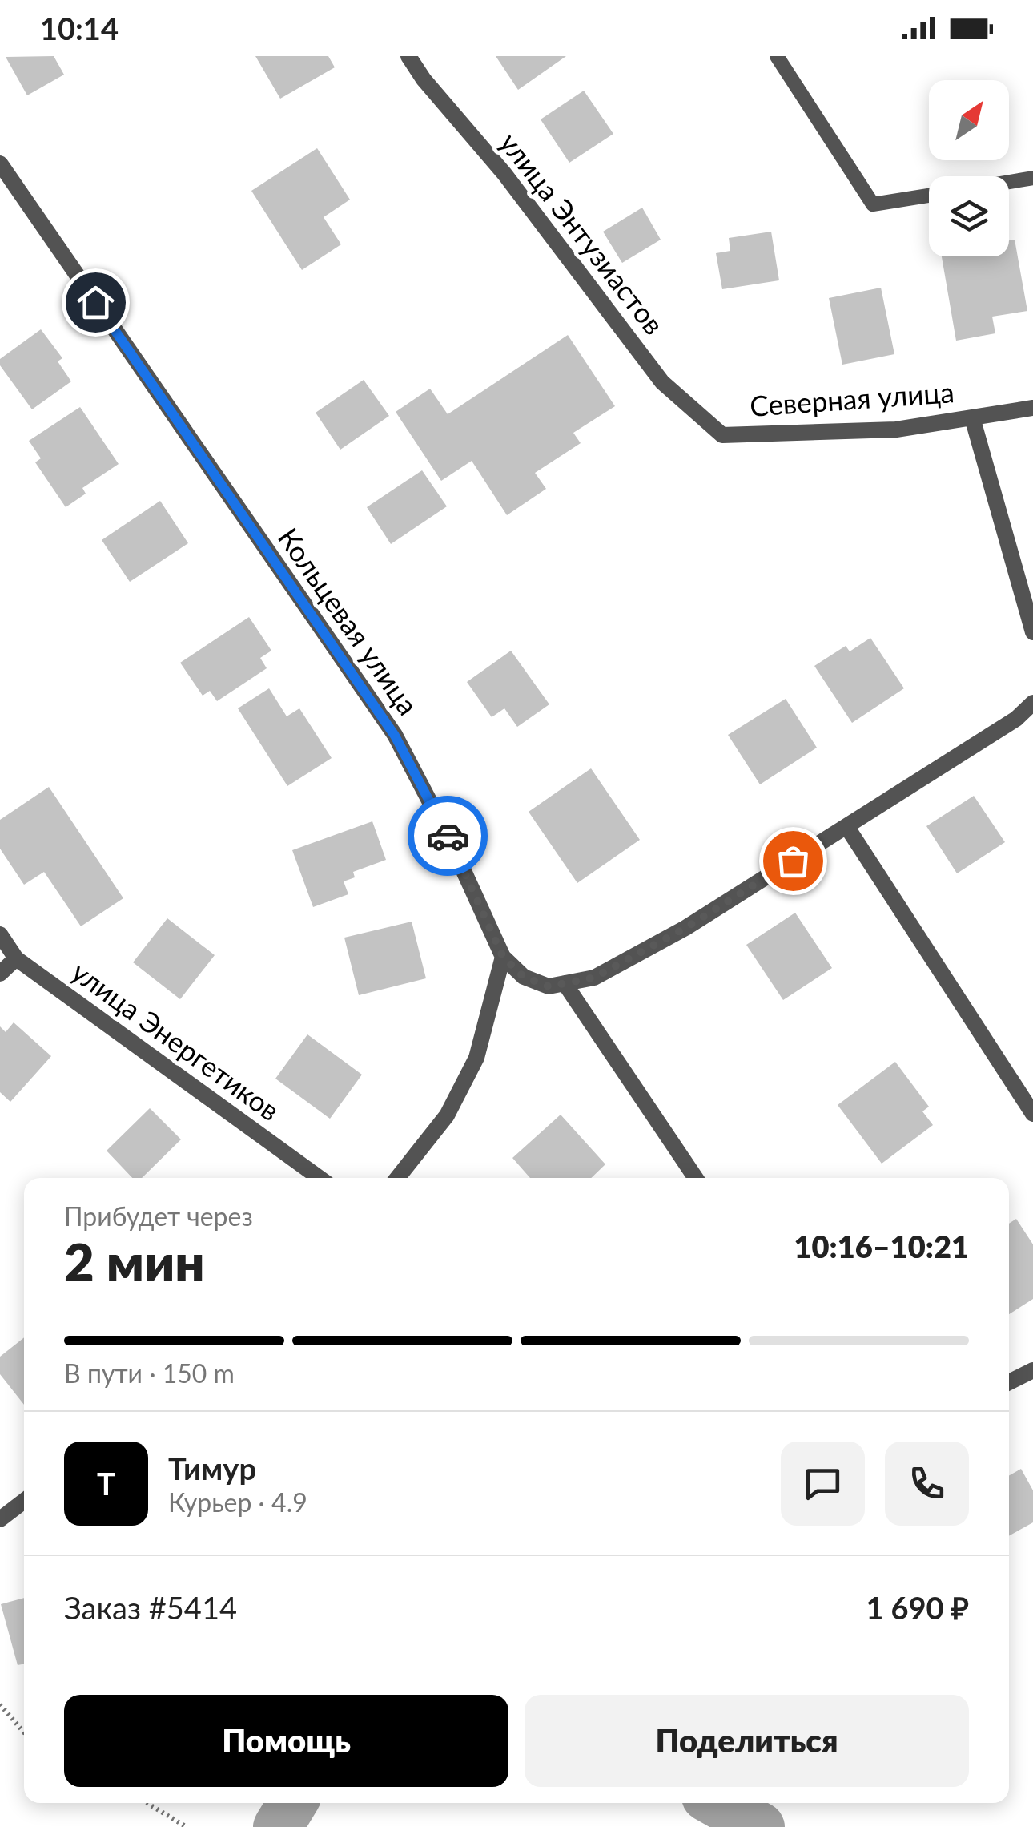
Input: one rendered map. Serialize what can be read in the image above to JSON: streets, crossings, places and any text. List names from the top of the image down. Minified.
{"streets":{"street":["улица Энтузиастов","Северная улица","Кольцевая улица","улица Энергетиков"]},"crossings":[["улица Энтузиастов","Северная улица"]],"north":"top right","page":{"status":"10:14","heading":["2 мин","Прибудет через","10:16–10:21"],"panel":["Тимур","Курьер · 4.9","Заказ #5414","1 690 ₽"],"bar":"В пути · 150 m","round":"Т","buttons":["Помощь","Поделиться"]}}
